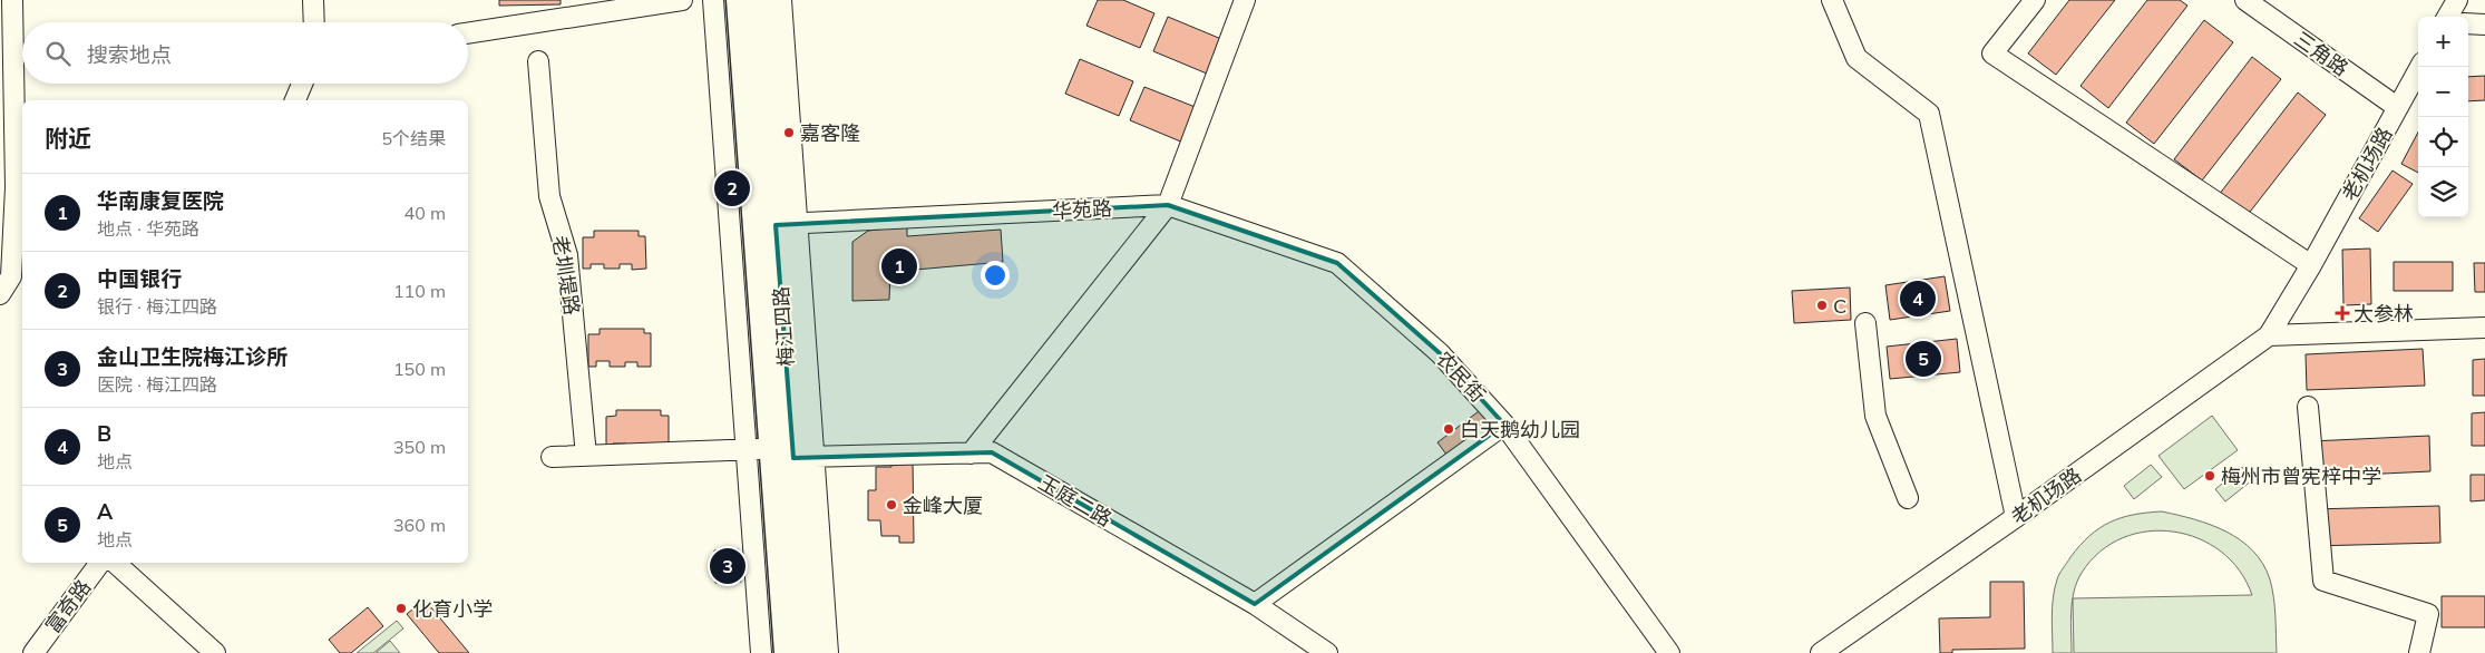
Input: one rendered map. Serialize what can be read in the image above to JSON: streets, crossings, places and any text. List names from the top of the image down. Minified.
{"streets":{"main road":["梅江四路"],"street":["三角路","老机场路","华苑路","老圳堤路","农民街","玉庭二路","富奇路"]},"crossings":[["三角路","老机场路"],["华苑路","梅江四路"],["华苑路","农民街"],["老圳堤路","玉庭二路"],["梅江四路","玉庭二路"]],"places":{"other":["嘉客隆","C","白天鹅幼儿园","梅州市曾宪梓中学","金峰大厦","化育小学"],"health":["大参林"]},"page":{"map_buttons":["+","−"],"search":"搜索地点","heading":["附近","5个结果"],"pins":["2","1","4","5","3"],"list":[{"mark":"1","name":"华南康复医院","note":"地点 · 华苑路","value":"40 m"},{"mark":"2","name":"中国银行","note":"银行 · 梅江四路","value":"110 m"},{"mark":"3","name":"金山卫生院梅江诊所","note":"医院 · 梅江四路","value":"150 m"},{"mark":"4","name":"B","note":"地点","value":"350 m"},{"mark":"5","name":"A","note":"地点","value":"360 m"}]}}
